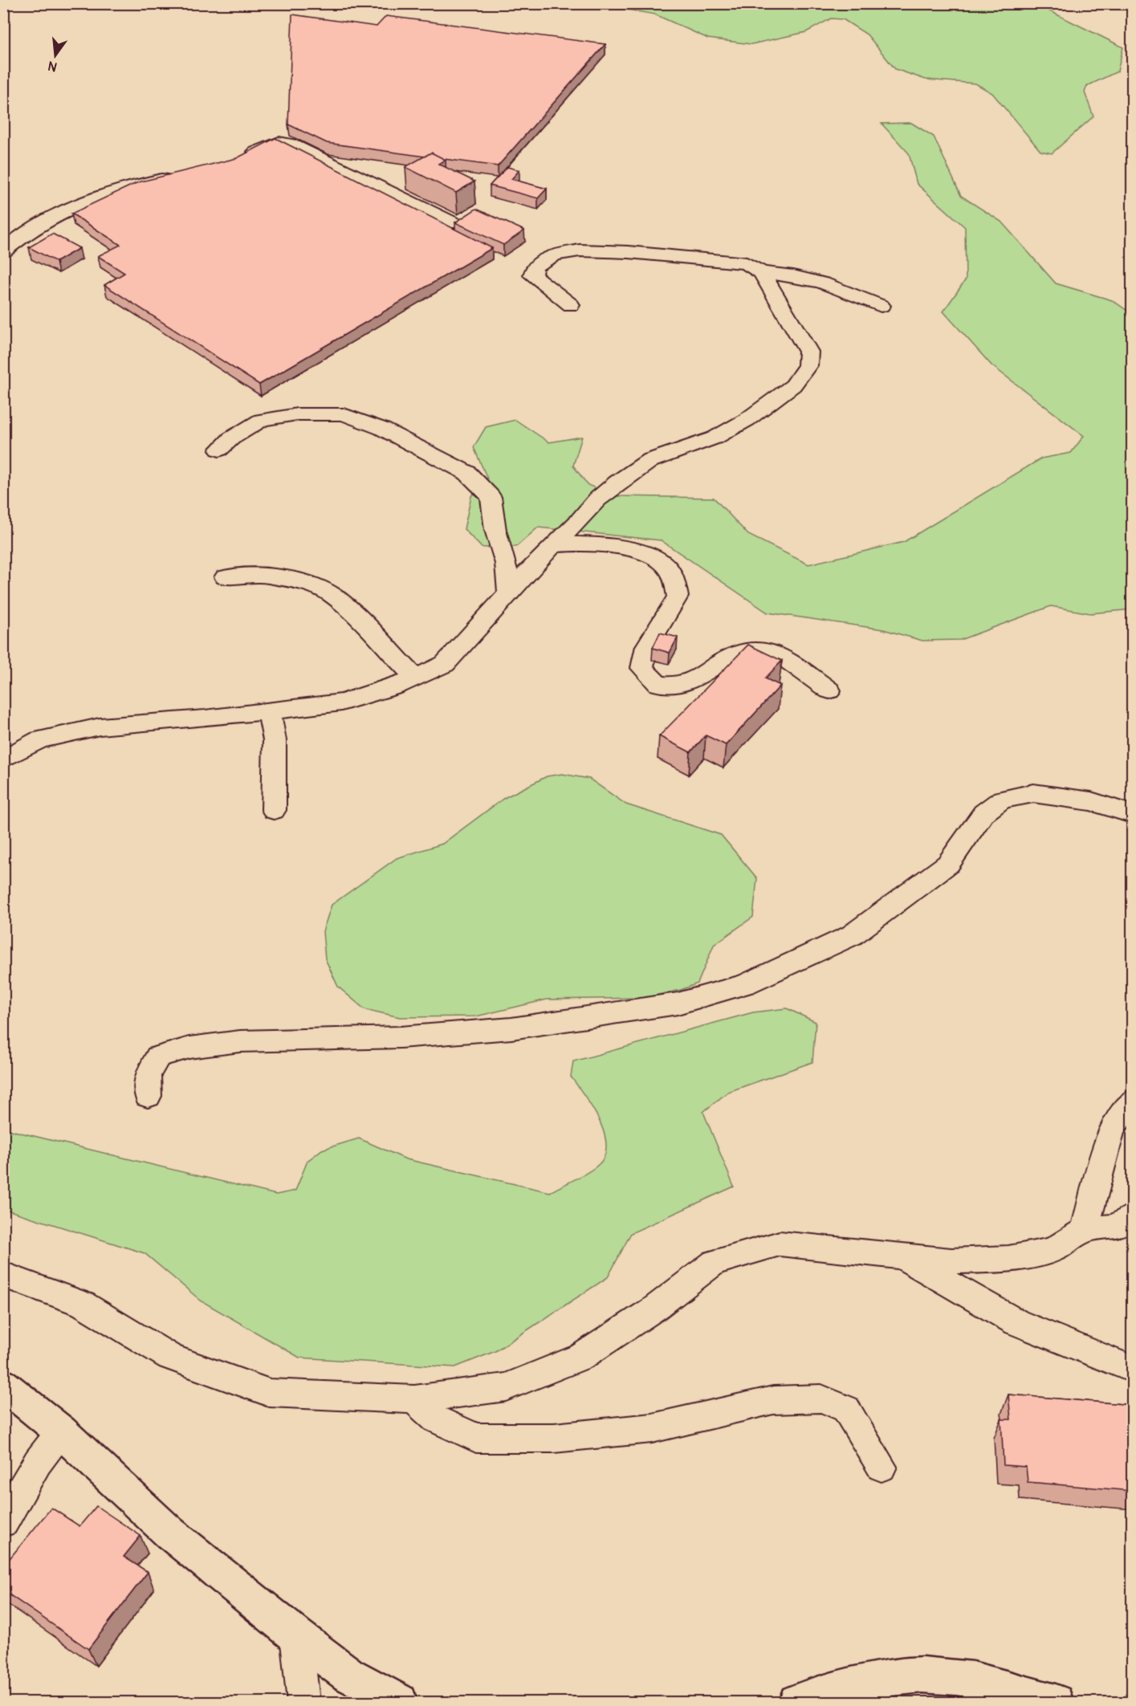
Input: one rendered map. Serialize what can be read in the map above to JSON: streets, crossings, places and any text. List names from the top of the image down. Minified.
{"north":"bottom"}
